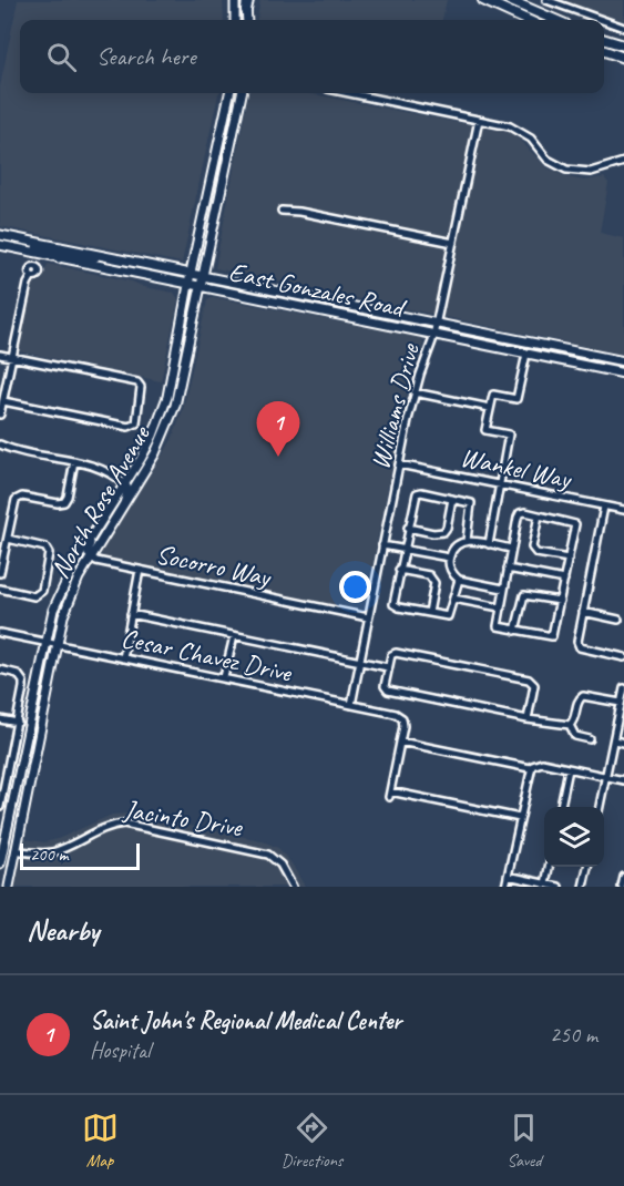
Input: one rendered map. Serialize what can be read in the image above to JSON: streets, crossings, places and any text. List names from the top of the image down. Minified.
{"streets":{"main road":["East Gonzales Road","North Rose Avenue"],"street":["Williams Drive","Wankel Way","Socorro Way","Cesar Chavez Drive","Jacinto Drive"]},"crossings":[["East Gonzales Road","Williams Drive"],["East Gonzales Road","North Rose Avenue"],["Williams Drive","Wankel Way"],["Williams Drive","Socorro Way"],["Williams Drive","Cesar Chavez Drive"],["North Rose Avenue","Socorro Way"],["North Rose Avenue","Cesar Chavez Drive"],["North Rose Avenue","Jacinto Drive"]],"scale_bar":"200 m","page":{"search":"Search here","pins":"1","scale":"200 m","heading":"Nearby","list":[{"mark":"1","name":"Saint John's Regional Medical Center","note":"Hospital","value":"250 m"}],"nav":["Map","Directions","Saved"]}}
